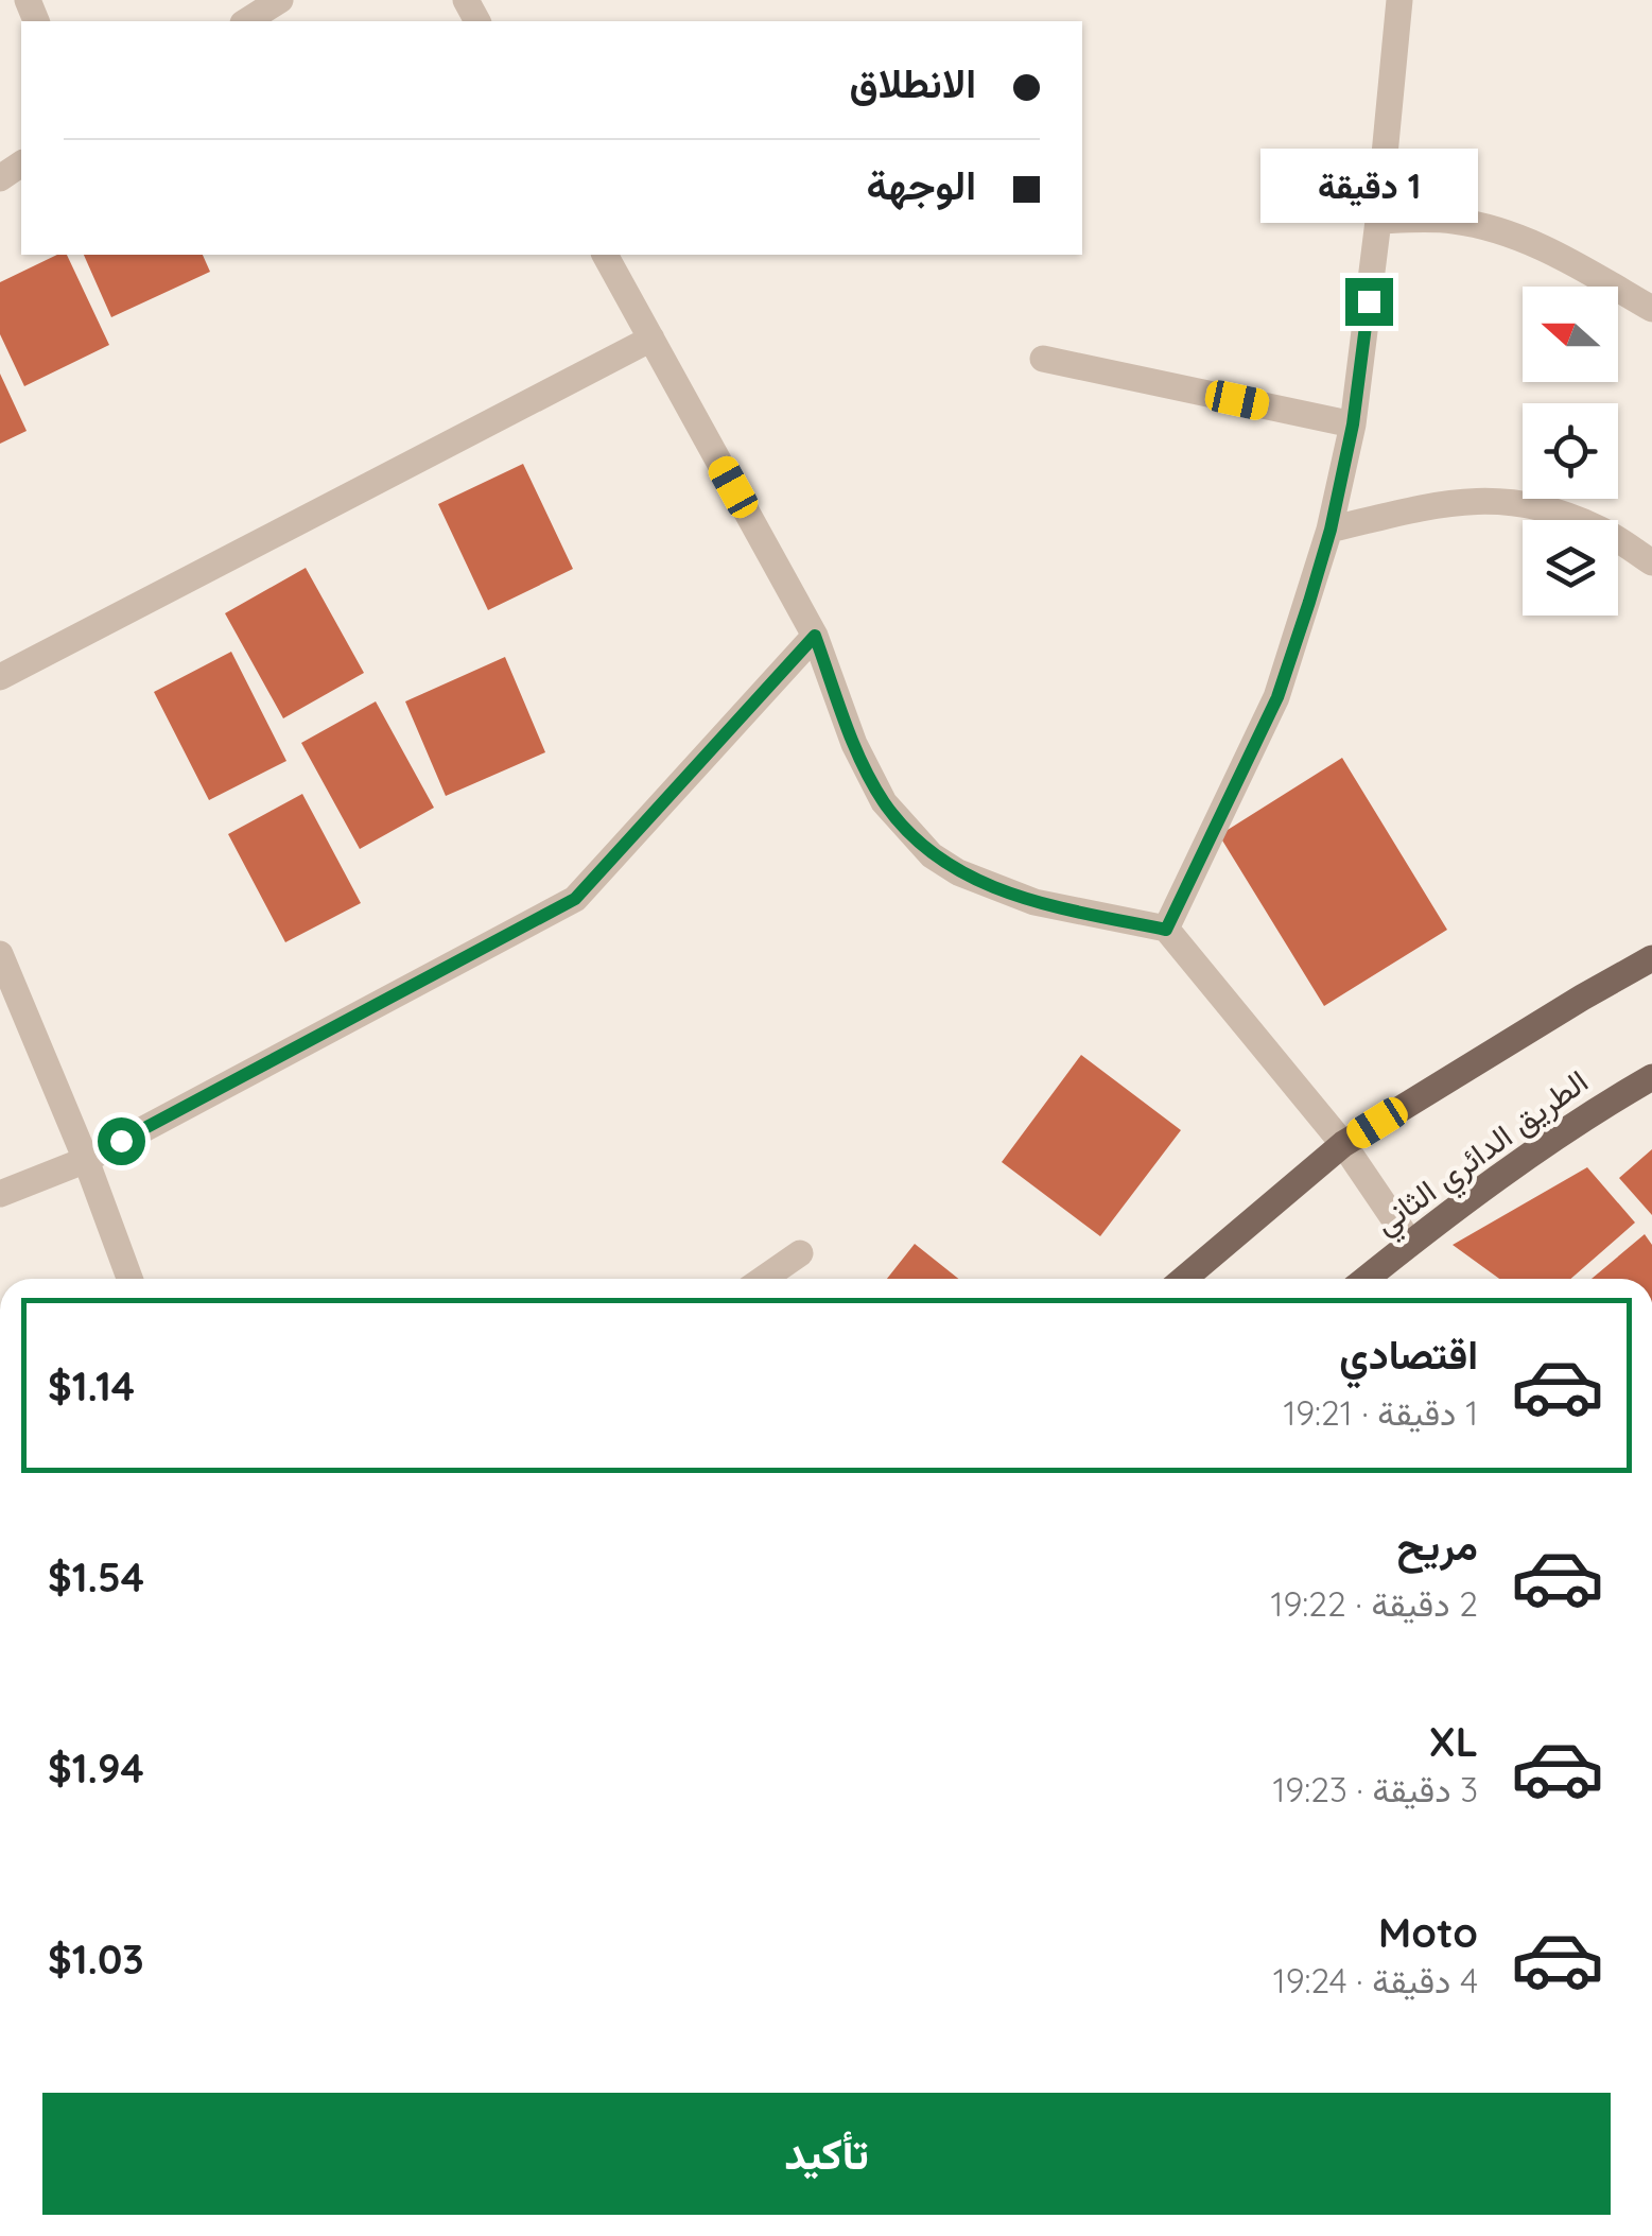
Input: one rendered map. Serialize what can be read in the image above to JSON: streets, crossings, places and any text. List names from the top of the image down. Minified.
{"streets":{"main road":["الطريق الدائري الثاني"]},"north":"left","page":{"banner":["الانطلاق","الوجهة"],"bubble":"1 دقيقة","list":[{"name":"اقتصادي","note":"1 دقيقة · 19:21","value":"$1.14"},{"name":"مريح","note":"2 دقيقة · 19:22","value":"$1.54"},{"name":"XL","note":"3 دقيقة · 19:23","value":"$1.94"},{"name":"Moto","note":"4 دقيقة · 19:24","value":"$1.03"}],"buttons":"تأكيد"}}
